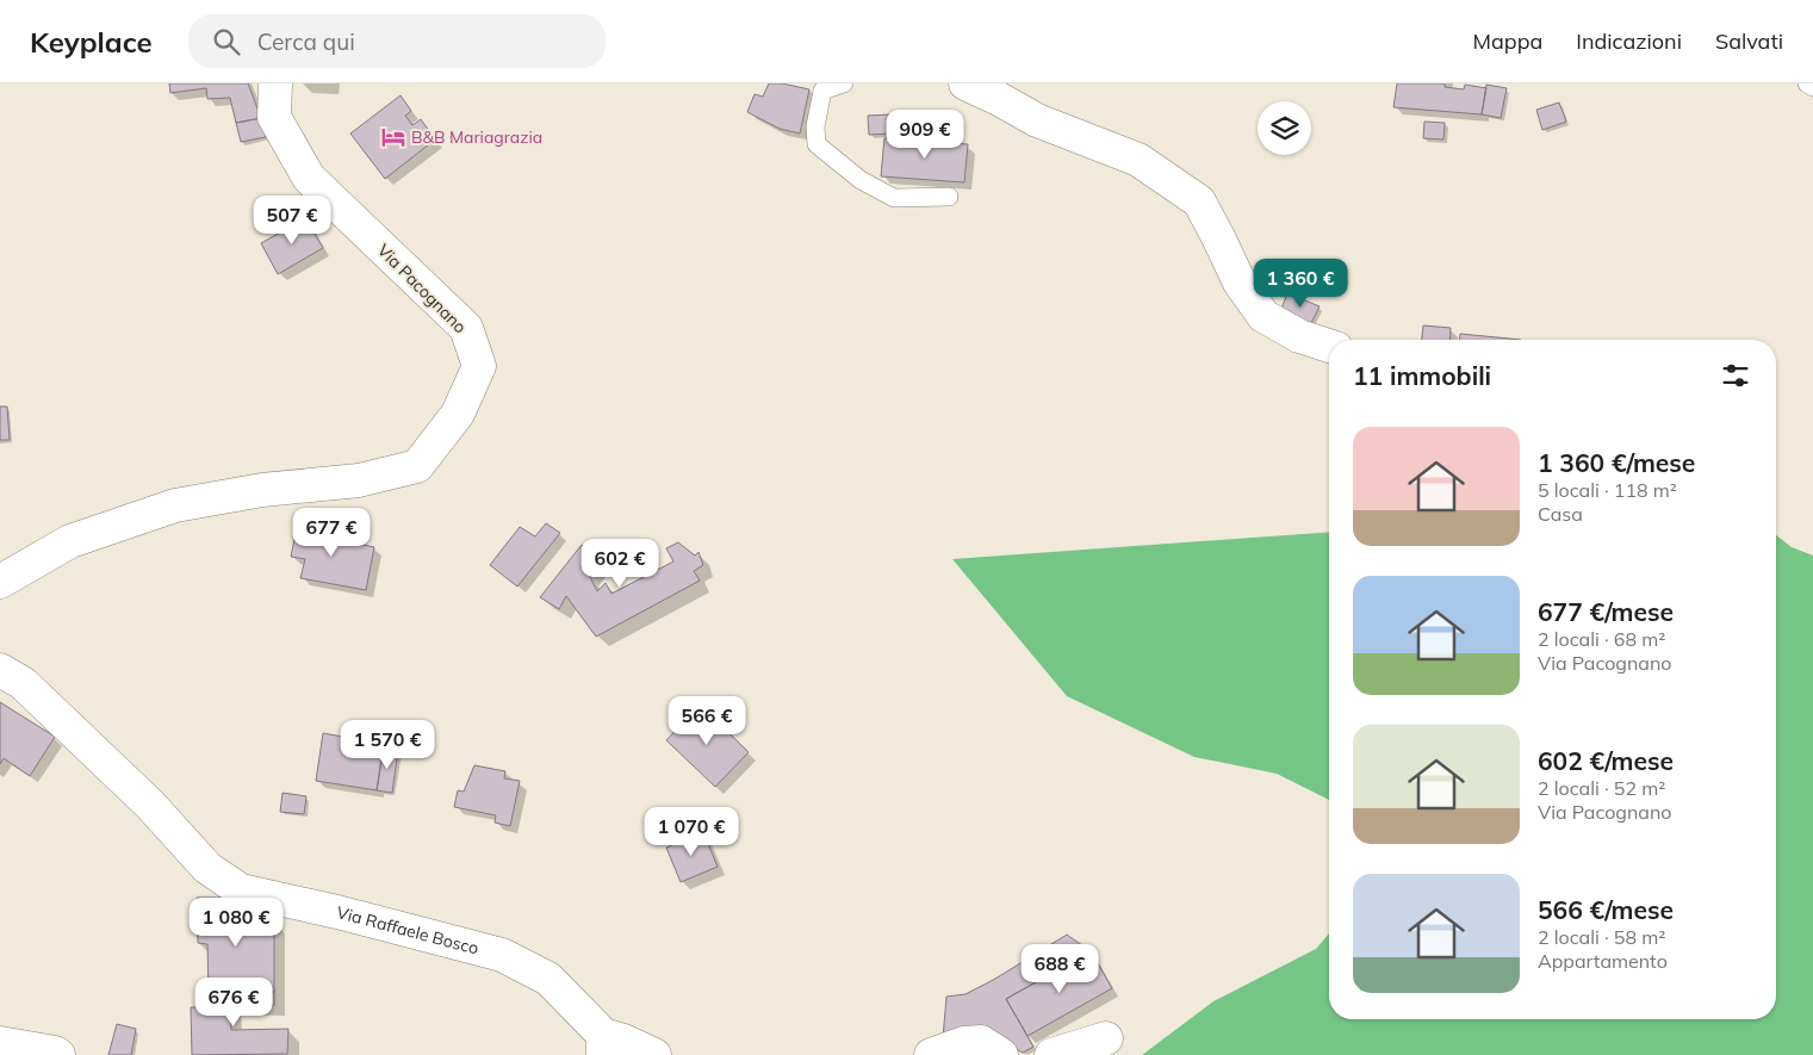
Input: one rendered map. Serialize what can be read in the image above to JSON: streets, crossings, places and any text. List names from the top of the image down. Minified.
{"streets":{"street":["Via Pacognano","Via Raffaele Bosco"]},"places":{"hotel":["B&B Mariagrazia"]},"page":{"header":"Keyplace","search":"Cerca qui","nav":["Mappa","Indicazioni","Salvati"],"price":["909 €","507 €","1 360 €","677 €","602 €","566 €","1 570 €","1 070 €","1 080 €","688 €","676 €"],"heading":"11 immobili","list":[{"name":"1 360 €/mese","note":"5 locali · 118 m² · Casa"},{"name":"677 €/mese","note":"2 locali · 68 m² · Via Pacognano"},{"name":"602 €/mese","note":"2 locali · 52 m² · Via Pacognano"},{"name":"566 €/mese","note":"2 locali · 58 m² · Appartamento"}]}}
